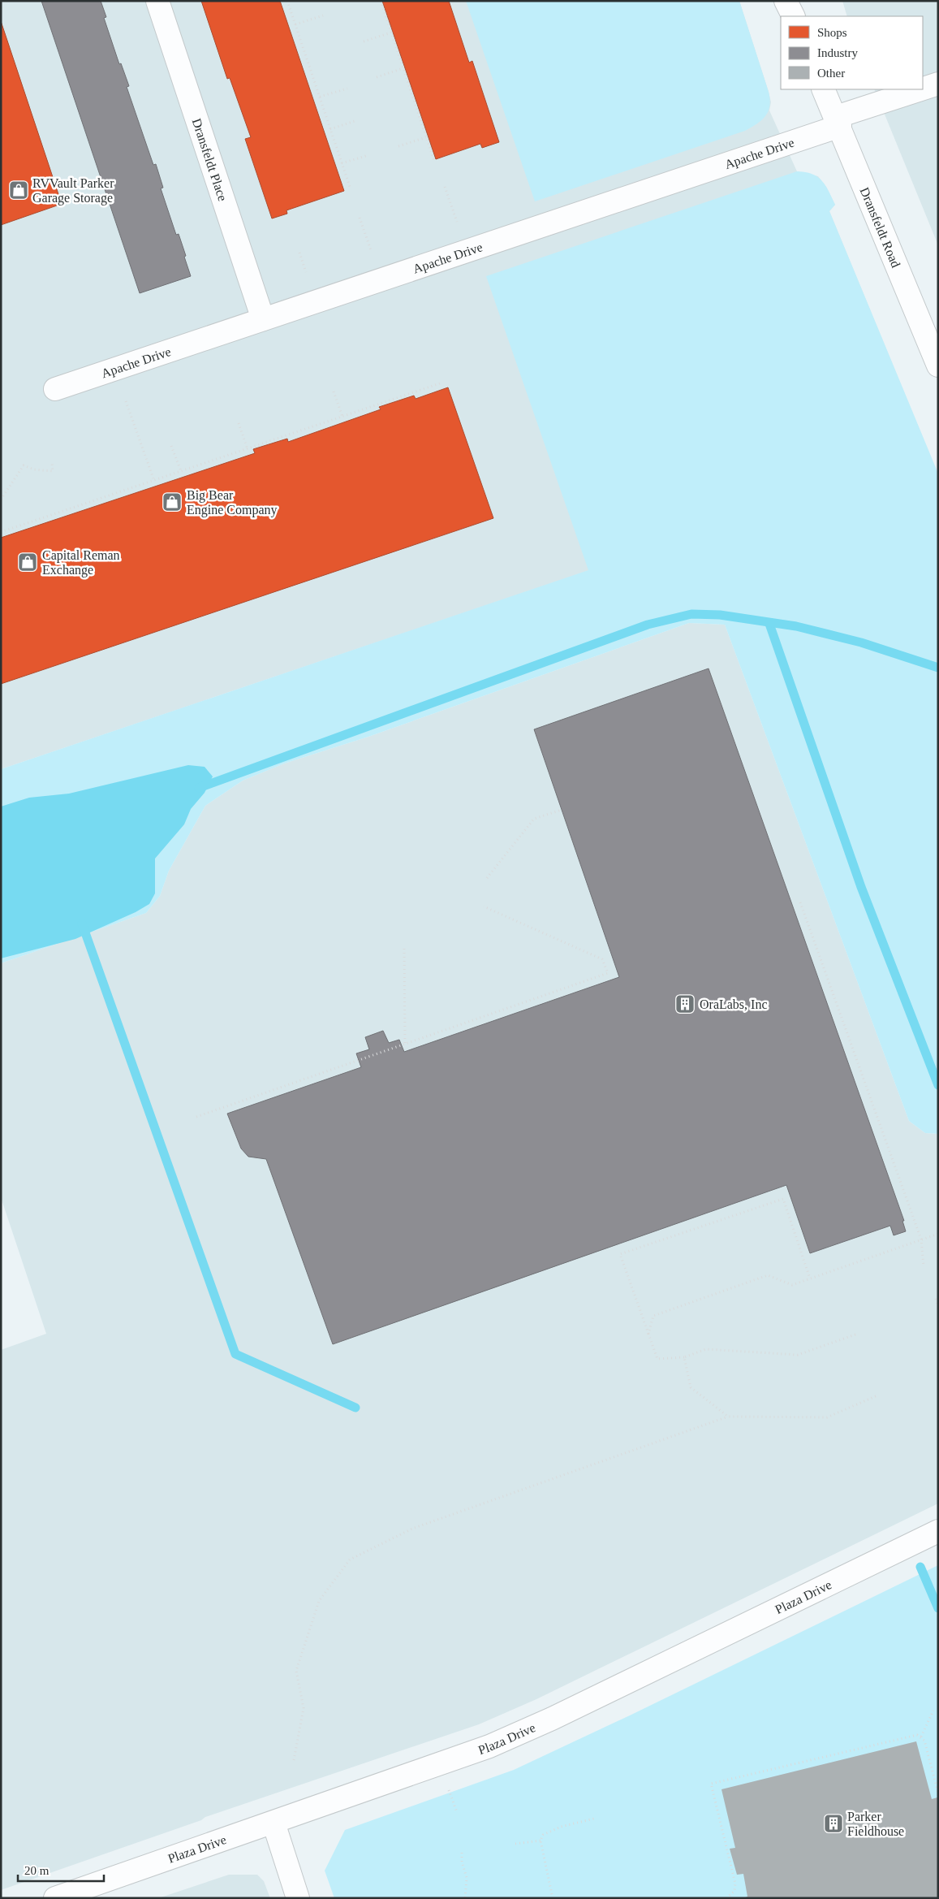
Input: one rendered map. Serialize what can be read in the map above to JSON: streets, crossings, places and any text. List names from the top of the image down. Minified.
{"streets":{"street":["Apache Drive","Dransfeldt Place","Dransfeldt Road","Plaza Drive"]},"crossings":[["Apache Drive","Dransfeldt Place"],["Apache Drive","Dransfeldt Road"]],"places":{"shop":["RVVault Parker Garage Storage","Big Bear Engine Company","Capital Reman Exchange"],"building":["OraLabs, Inc","Parker Fieldhouse"]},"legend":["Shops","Industry","Other"],"scale_bar":"20 m"}
